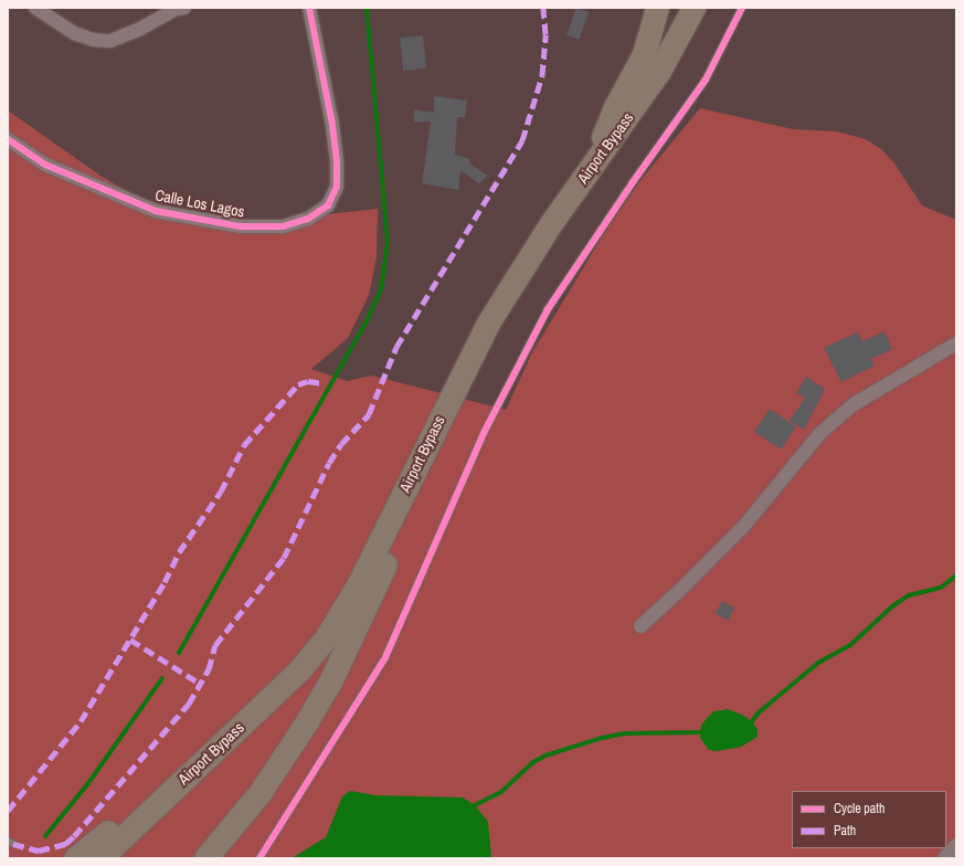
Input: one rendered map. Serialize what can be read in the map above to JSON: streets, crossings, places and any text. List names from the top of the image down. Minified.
{"streets":{"highway":["Airport Bypass"],"street":["Calle Los Lagos"]},"legend":["Cycle path","Path"]}
